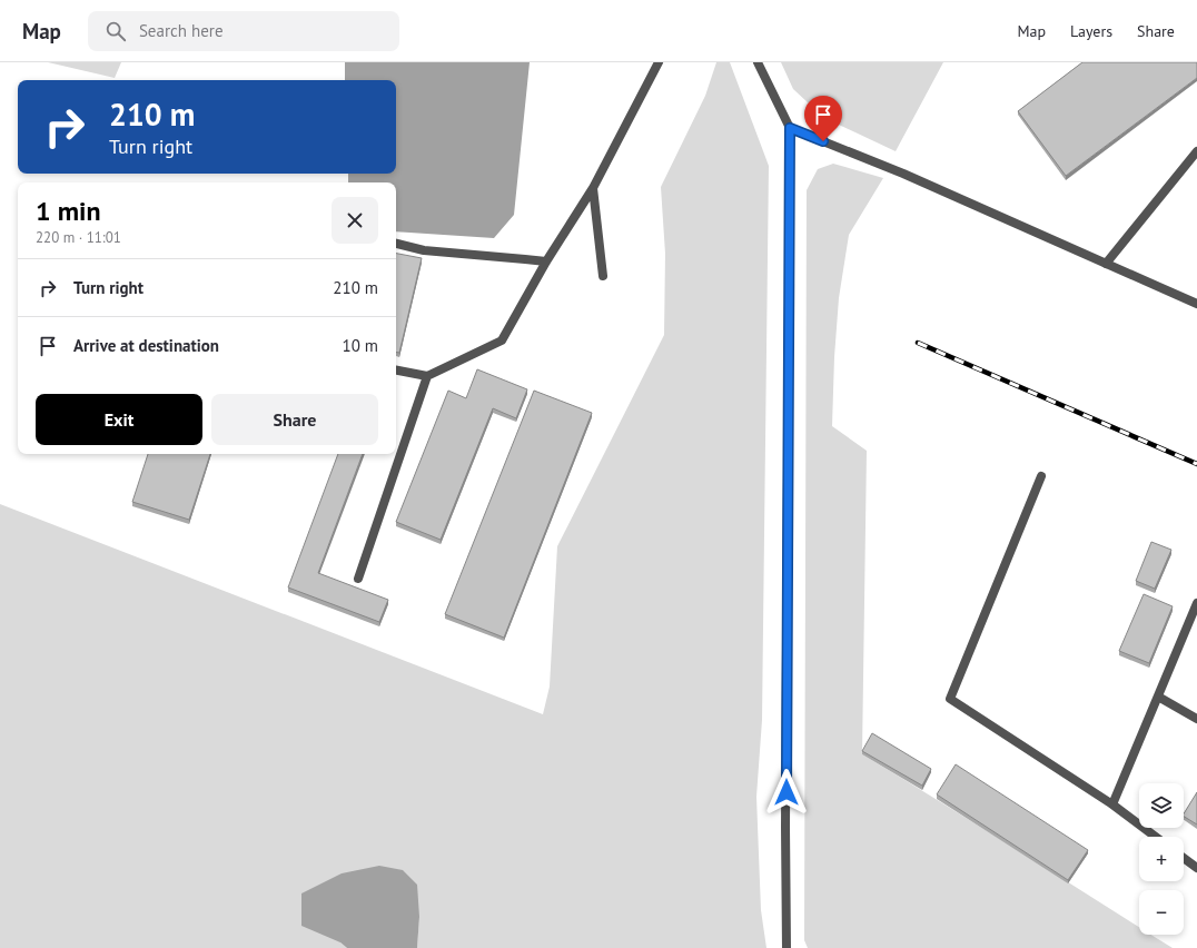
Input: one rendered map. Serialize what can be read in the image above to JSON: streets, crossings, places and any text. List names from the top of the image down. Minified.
{"page":{"header":"Map","search":"Search here","nav":["Map","Layers","Share"],"turn":["210 m","Turn right"],"heading":["1 min","220 m · 11:01"],"list":[{"name":"Turn right","value":"210 m"},{"name":"Arrive at destination","value":"10 m"}],"buttons":["Exit","Share"],"map_buttons":["+","−"]}}
